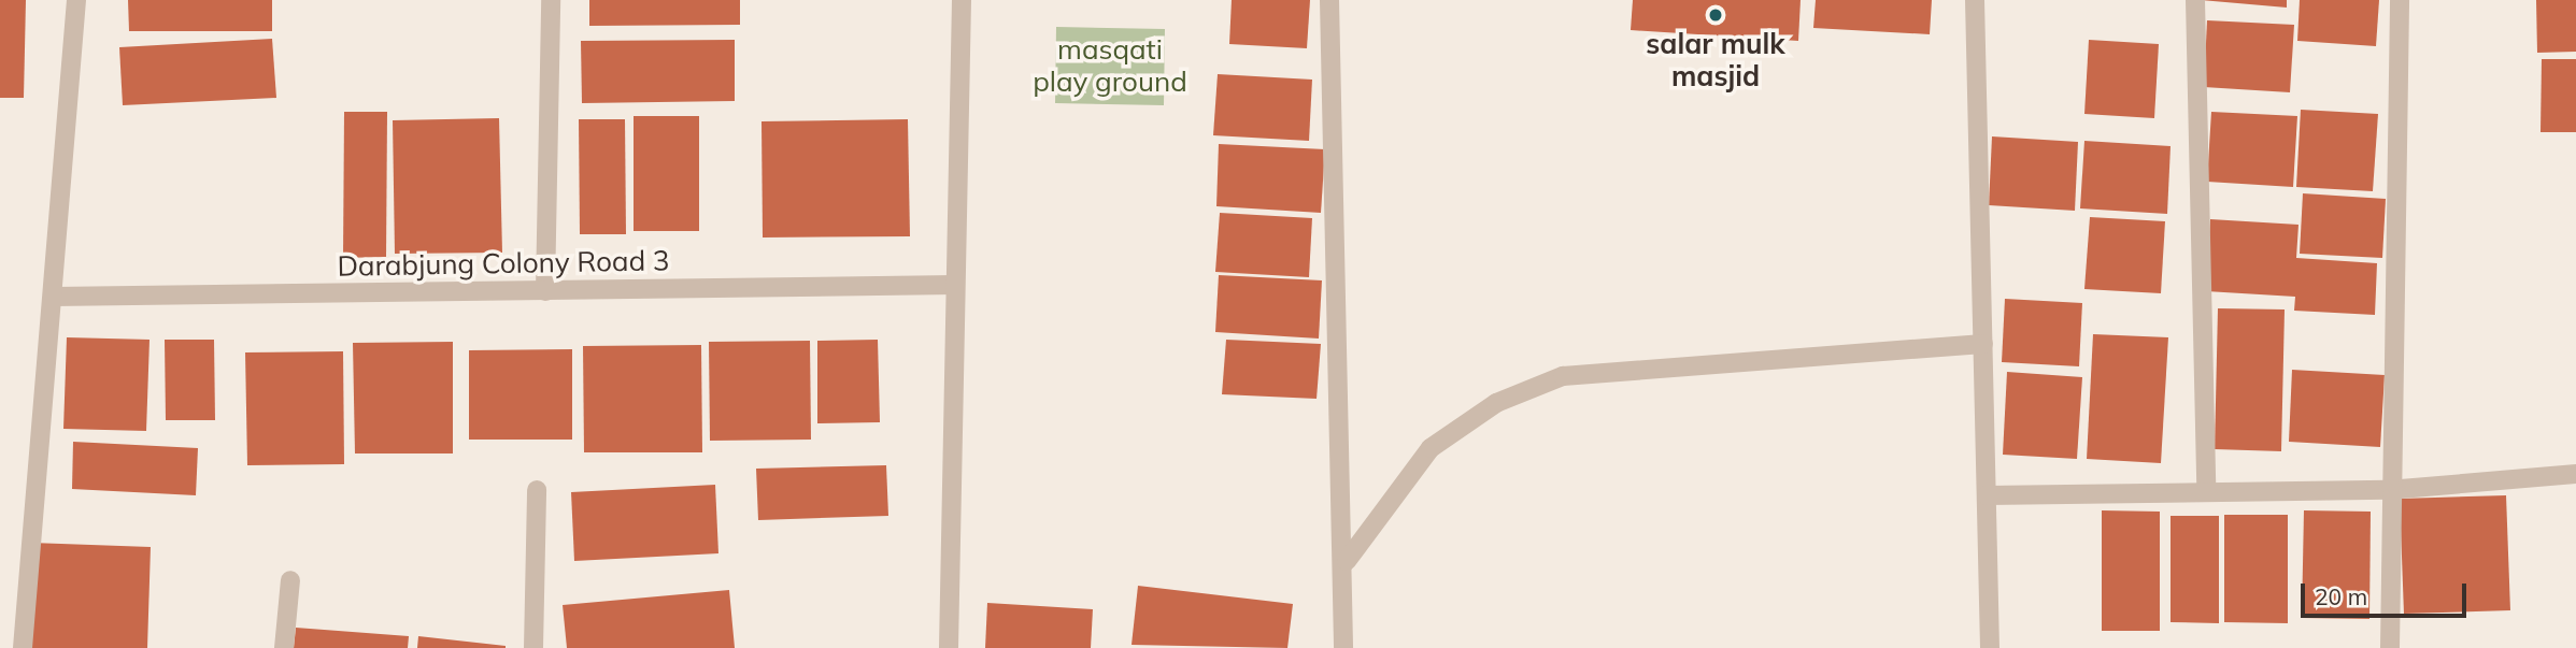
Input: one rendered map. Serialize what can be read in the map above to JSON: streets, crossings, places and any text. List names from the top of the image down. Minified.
{"streets":{"street":["Darabjung Colony Road 3"]},"parks":["masqati play ground"],"places":["salar mulk masjid"],"scale_bar":"20 m"}
